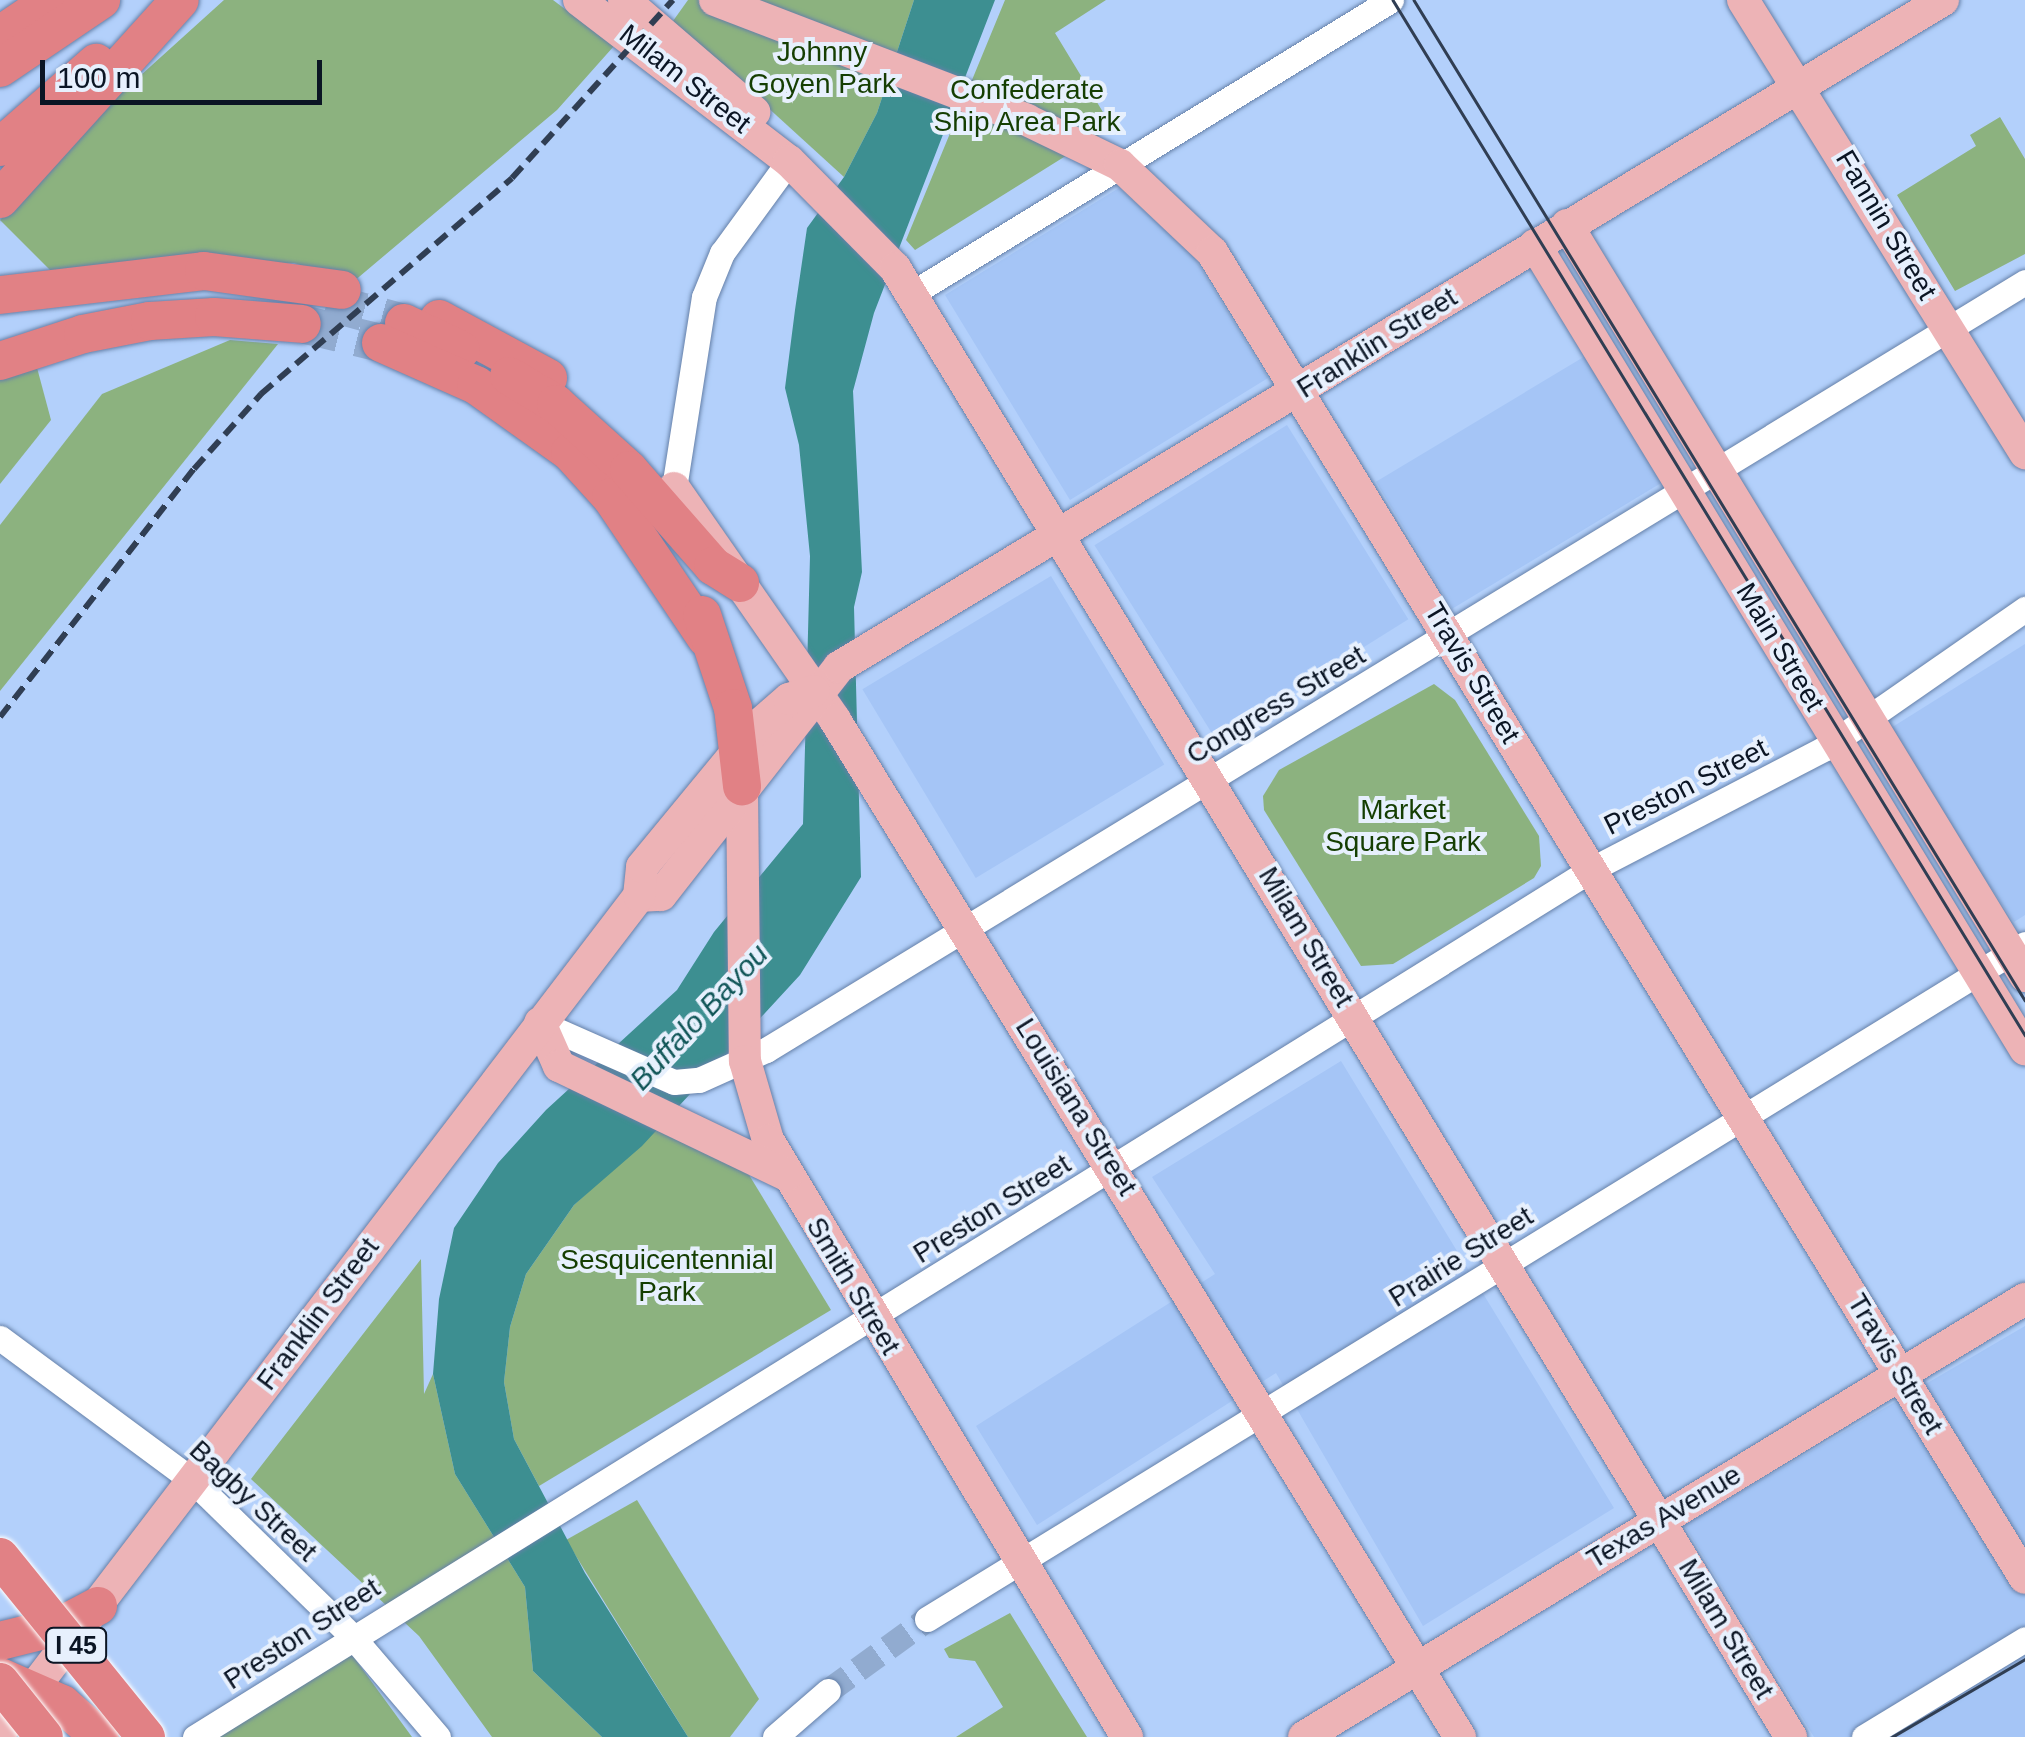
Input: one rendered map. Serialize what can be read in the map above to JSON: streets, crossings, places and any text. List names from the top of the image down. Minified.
{"streets":{"highway":["I 45"],"main road":["Milam Street","Fannin Street","Franklin Street","Main Street","Travis Street","Louisiana Street","Smith Street","Texas Avenue"],"street":["Congress Street","Preston Street","Prairie Street","Bagby Street"]},"crossings":[["Milam Street","Franklin Street"],["Milam Street","Congress Street"],["Milam Street","Preston Street"],["Milam Street","Prairie Street"],["Milam Street","Texas Avenue"],["Fannin Street","Franklin Street"],["Fannin Street","Congress Street"],["Franklin Street","Main Street"],["Franklin Street","Travis Street"],["Franklin Street","Louisiana Street"],["Franklin Street","Smith Street"],["Franklin Street","Bagby Street"],["Main Street","Congress Street"],["Main Street","Preston Street"],["Main Street","Prairie Street"],["Travis Street","Congress Street"],["Travis Street","Preston Street"],["Travis Street","Prairie Street"],["Travis Street","Texas Avenue"],["Congress Street","Louisiana Street"],["Congress Street","Smith Street"],["Preston Street","Louisiana Street"],["Preston Street","Smith Street"],["Preston Street","Bagby Street"],["Louisiana Street","Prairie Street"],["Louisiana Street","Texas Avenue"],["Prairie Street","Smith Street"]],"water":["Buffalo Bayou"],"parks":["Johnny Goyen Park","Confederate Ship Area Park","Market Square Park","Sesquicentennial Park"],"scale_bar":"100 m"}
